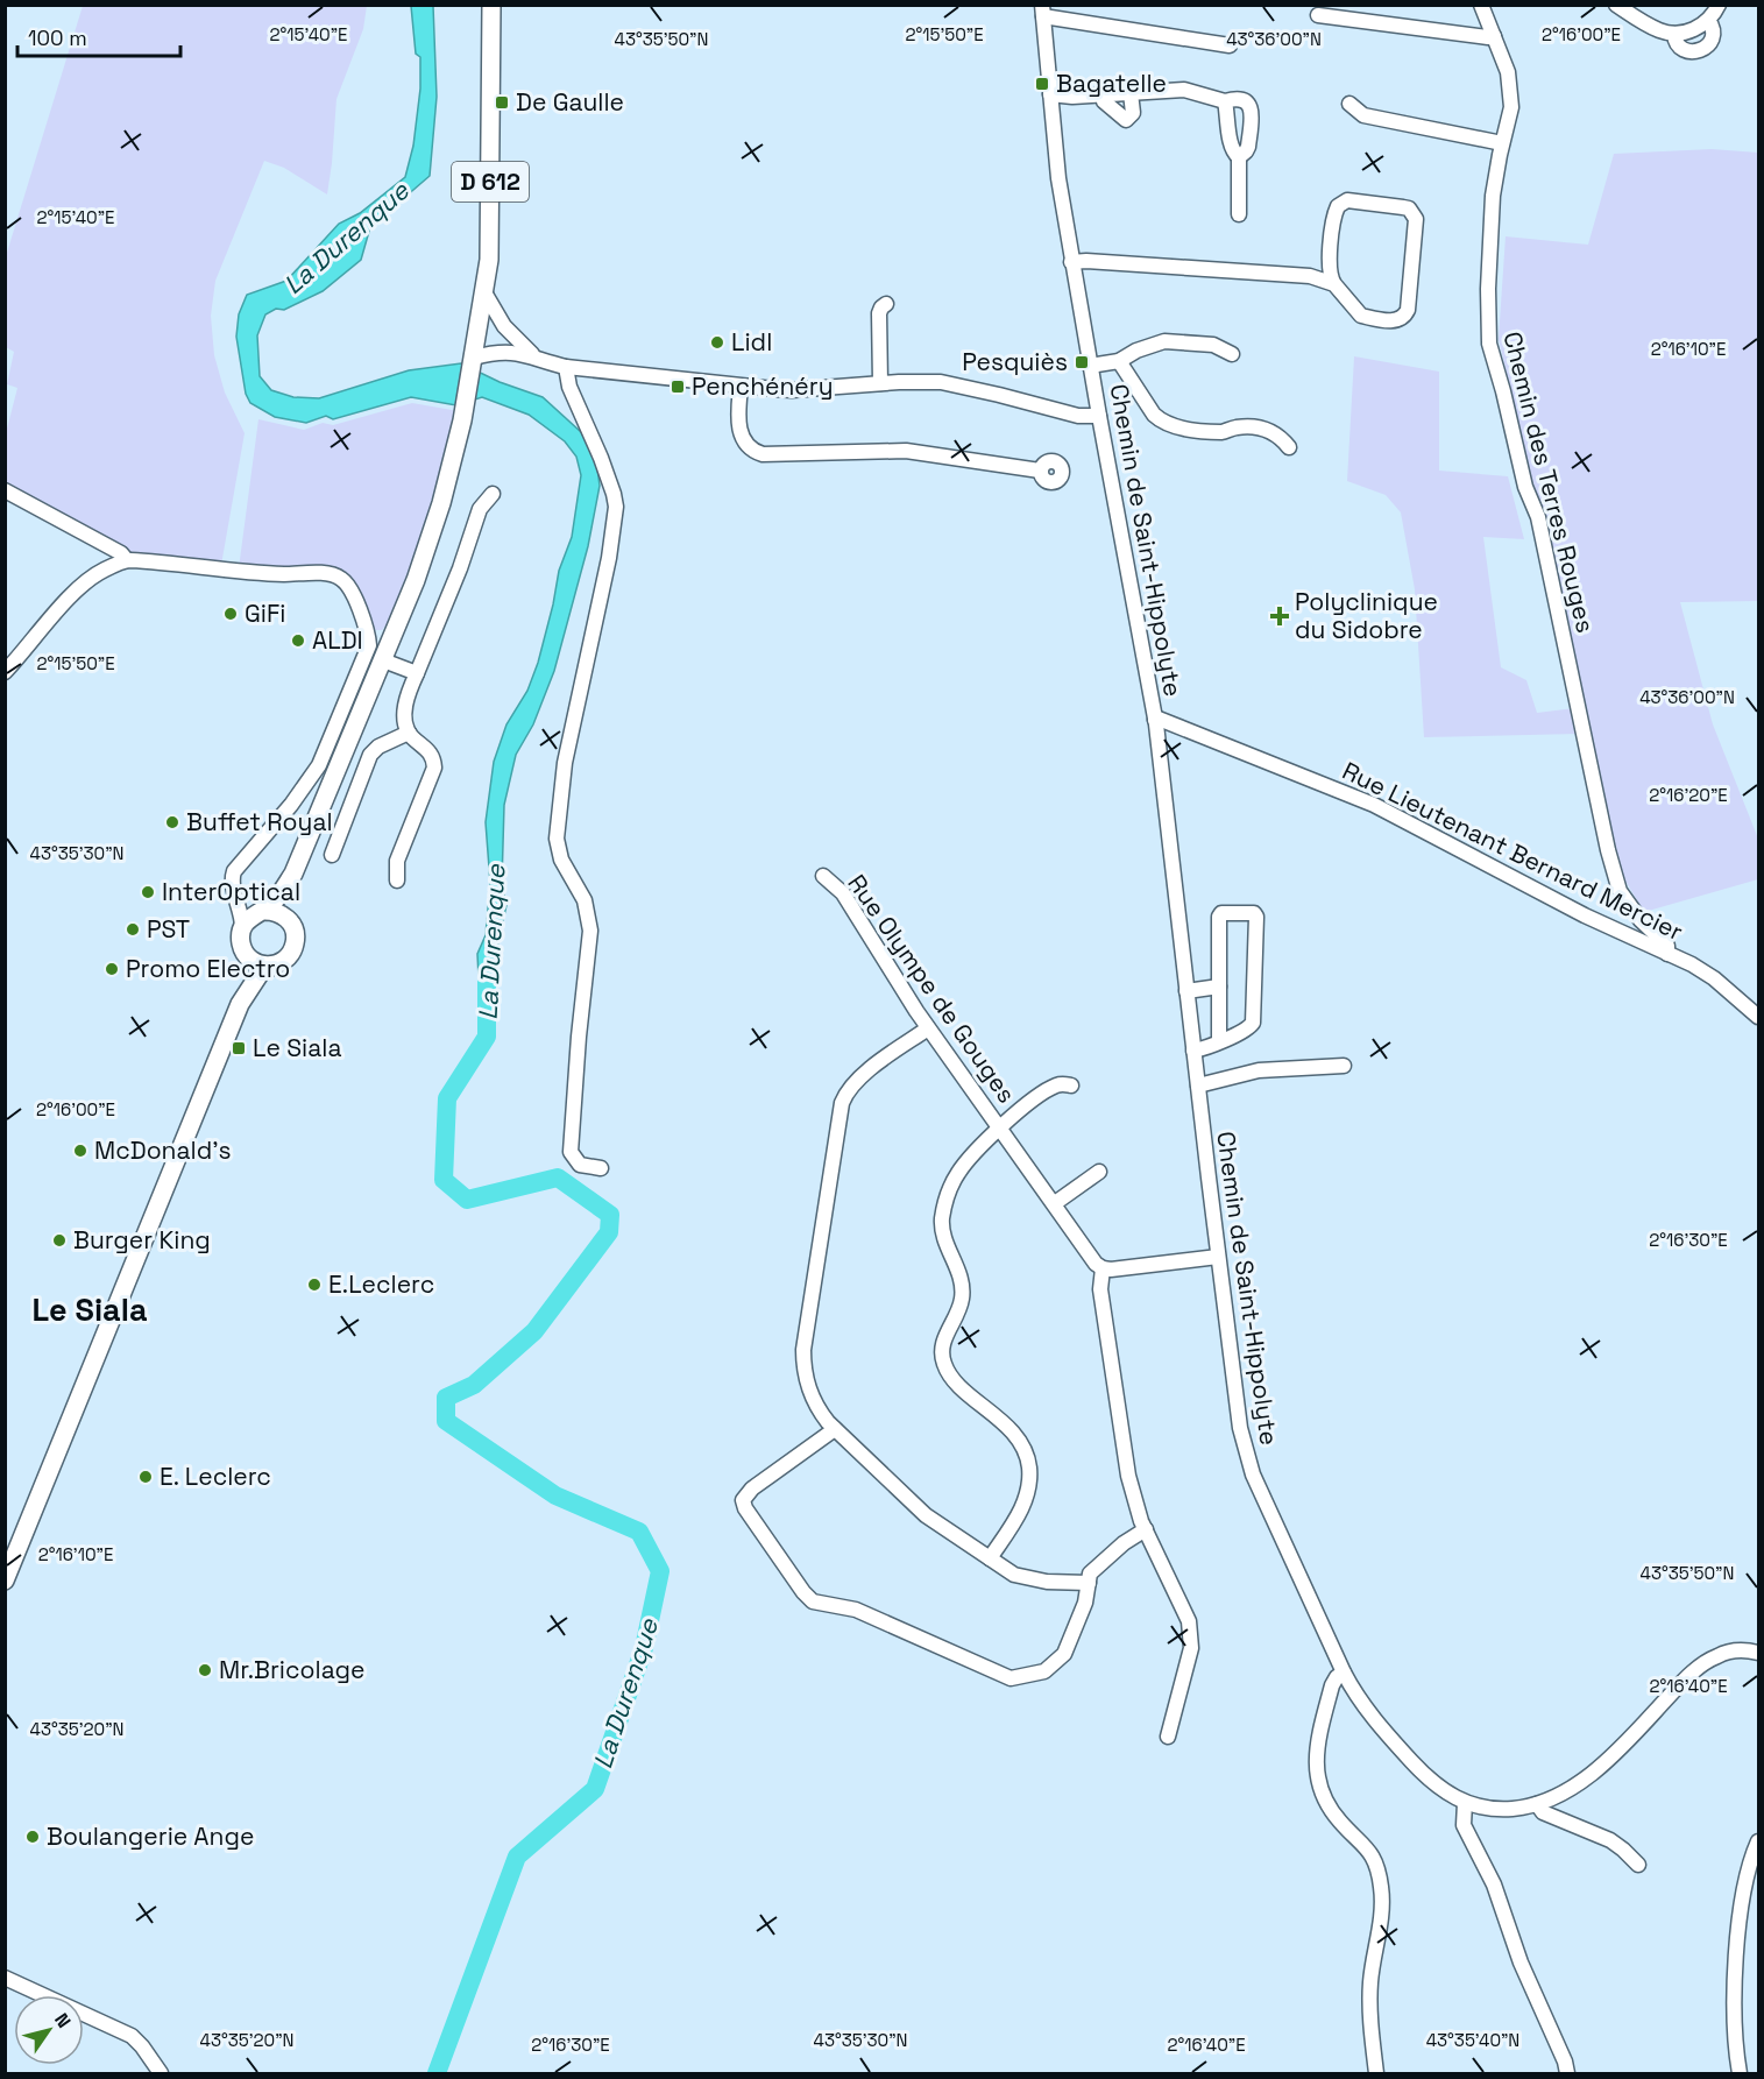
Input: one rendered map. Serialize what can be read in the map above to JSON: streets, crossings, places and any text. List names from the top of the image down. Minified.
{"streets":{"main road":["D 612"],"street":["Chemin des Terres Rouges","Chemin de Saint-Hippolyte","Rue Lieutenant Bernard Mercier","Rue Olympe de Gouges"]},"crossings":[["Chemin des Terres Rouges","Rue Lieutenant Bernard Mercier"],["Chemin de Saint-Hippolyte","Rue Lieutenant Bernard Mercier"]],"districts":["Le Siala"],"water":["La Durenque"],"places":{"transit":["Bagatelle","De Gaulle","Pesquiès","Penchénéry","Le Siala"],"other":["Lidl","GiFi","ALDI","Buffet Royal","InterOptical","PST","Promo Electro","McDonald's","Burger King","E.Leclerc","E. Leclerc","Mr.Bricolage","Boulangerie Ange"],"health":["Polyclinique du Sidobre"]},"scale_bar":"100 m","north":"top right","coordinates":["2°15'40\"E","2°15'50\"E","2°16'00\"E","43°35'50\"N","43°36'00\"N","2°16'10\"E","2°16'20\"E","43°35'30\"N","2°16'30\"E","2°16'40\"E","43°35'20\"N","43°35'40\"N"]}
